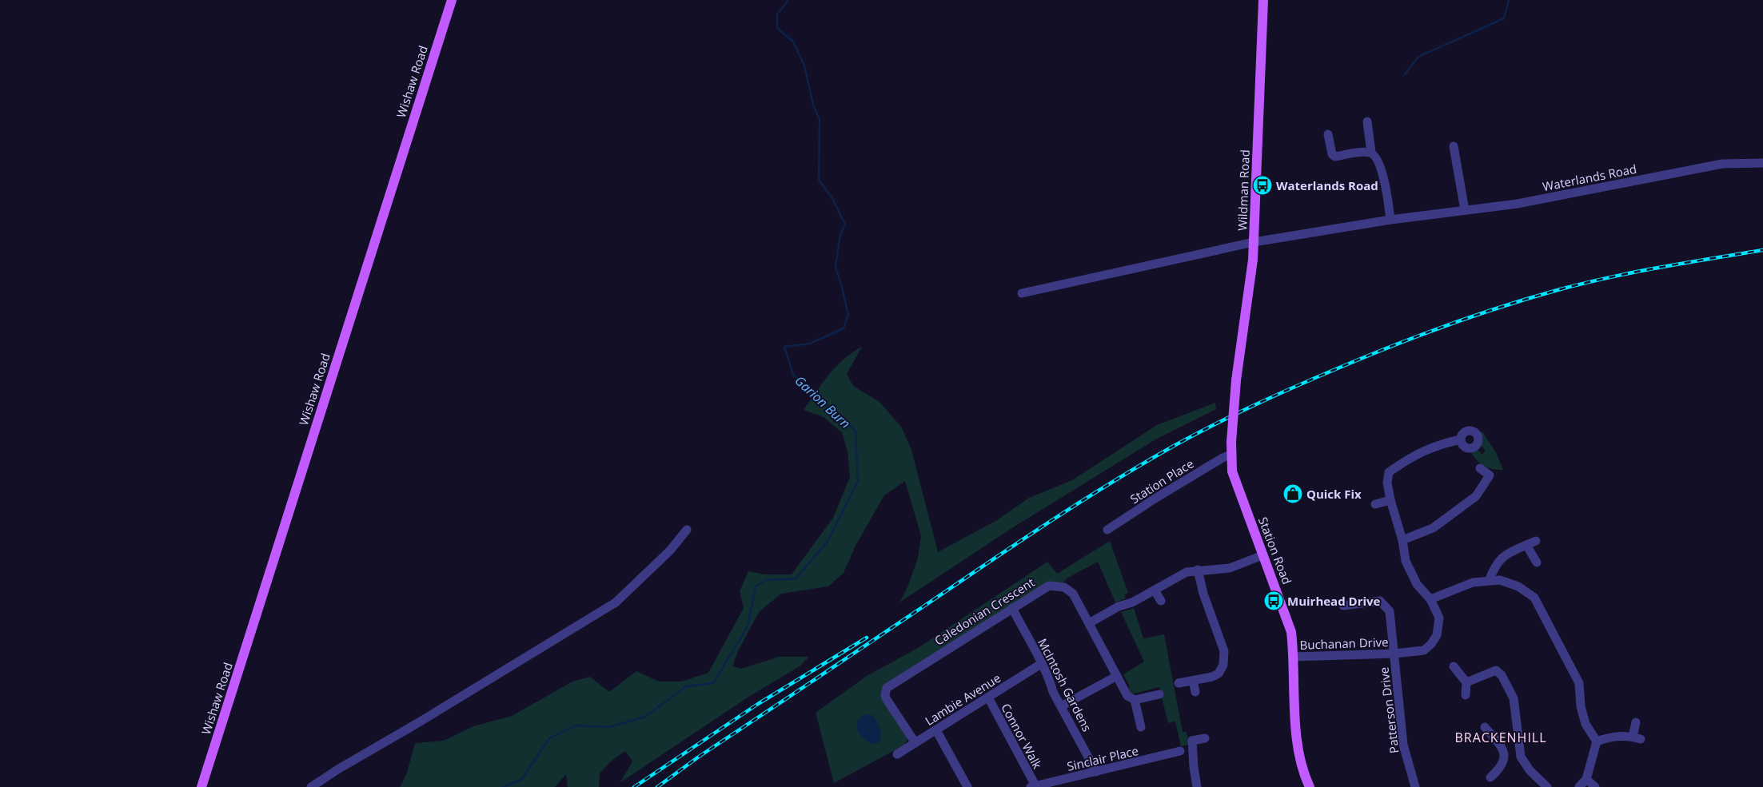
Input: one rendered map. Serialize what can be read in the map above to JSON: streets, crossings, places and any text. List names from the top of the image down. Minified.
{"streets":{"main road":["Wishaw Road","Wildman Road","Station Road"],"street":["Waterlands Road","Station Place","Caledonian Crescent","Buchanan Drive","McIntosh Gardens","Lambie Avenue","Patterson Drive","Connor Walk","Sinclair Place"]},"crossings":[["Waterlands Road","Wildman Road"],["Wildman Road","Station Road"],["Station Place","Station Road"],["Station Road","Buchanan Drive"],["Caledonian Crescent","McIntosh Gardens"],["Caledonian Crescent","Lambie Avenue"],["Buchanan Drive","Patterson Drive"],["McIntosh Gardens","Lambie Avenue"],["McIntosh Gardens","Sinclair Place"],["Lambie Avenue","Connor Walk"],["Connor Walk","Sinclair Place"]],"districts":["BRACKENHILL"],"water":["Garion Burn"],"places":{"bus stop":["Waterlands Road","Muirhead Drive"],"shop":["Quick Fix"]}}
